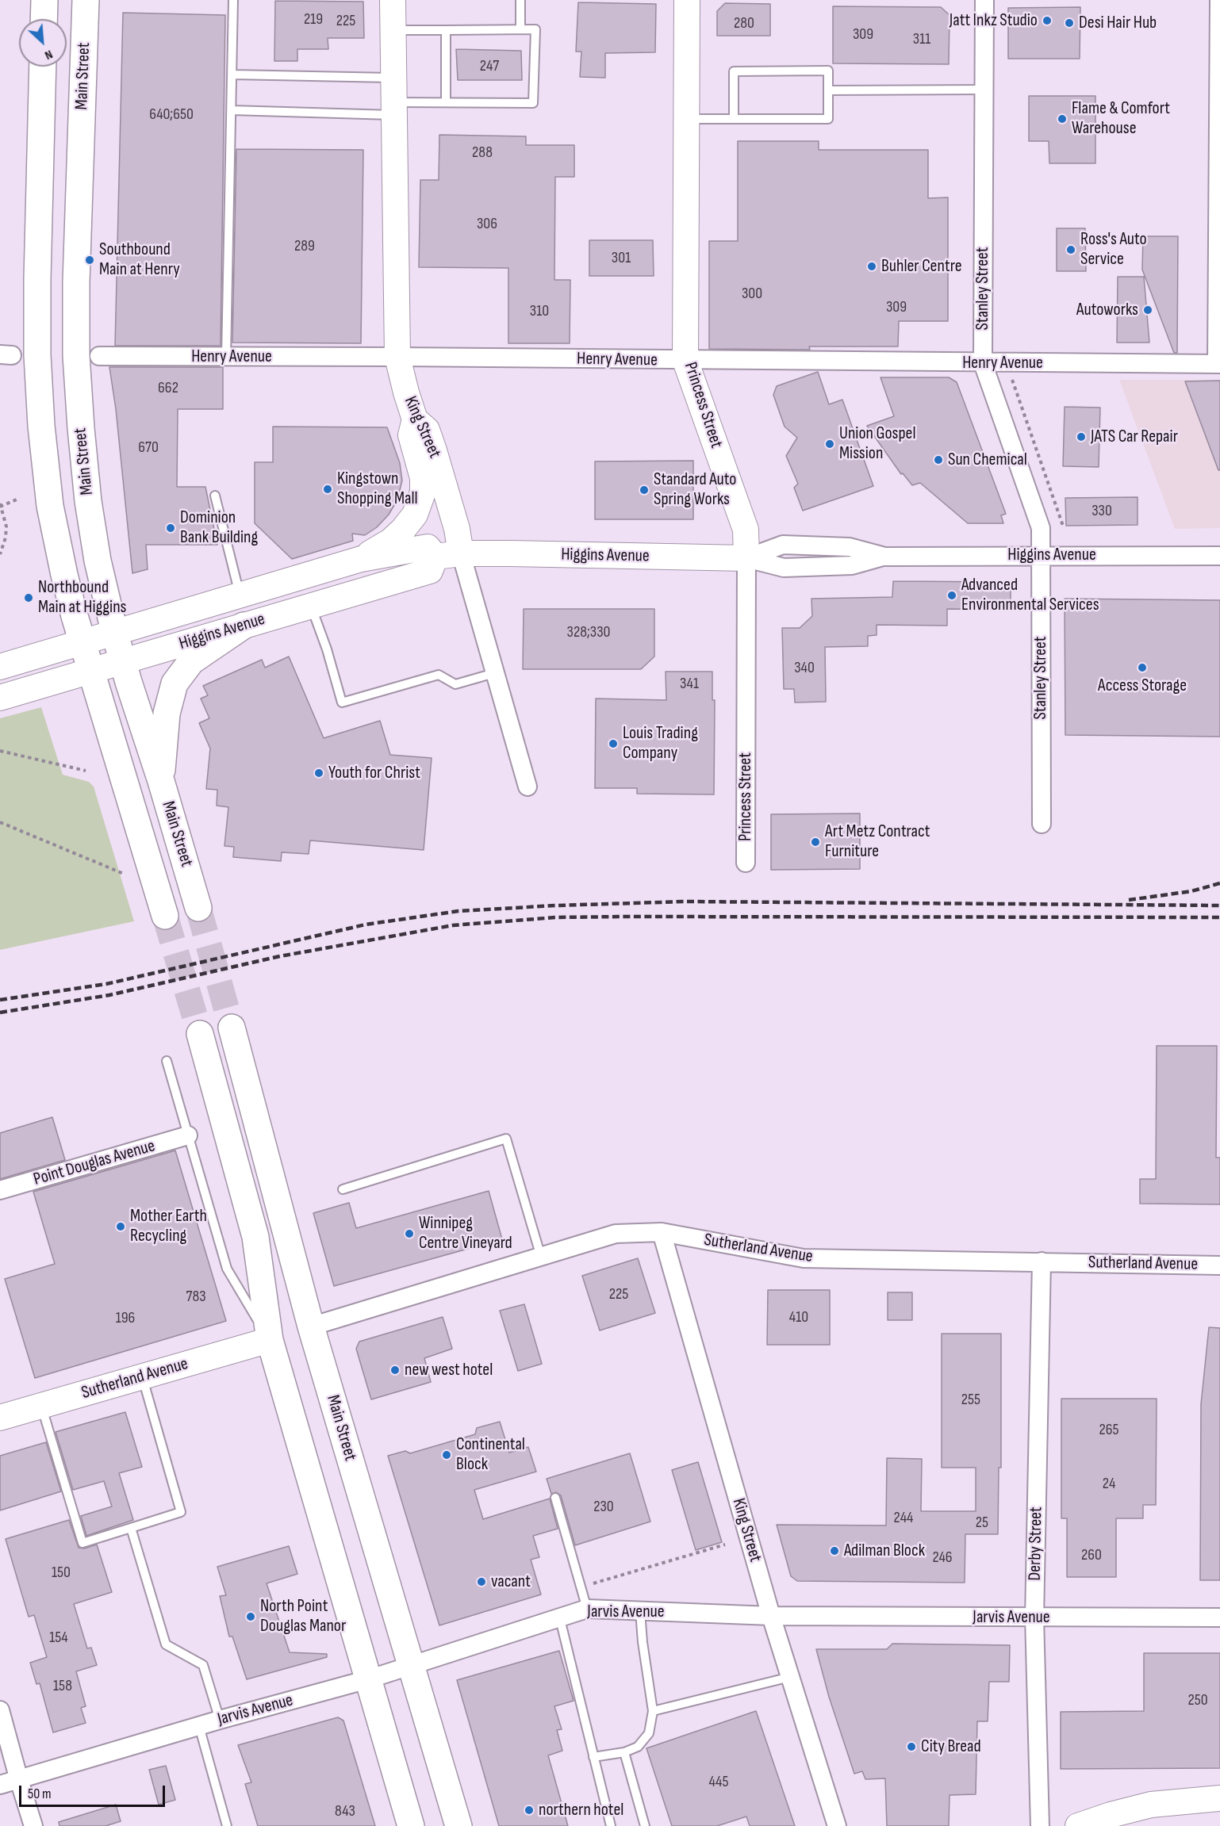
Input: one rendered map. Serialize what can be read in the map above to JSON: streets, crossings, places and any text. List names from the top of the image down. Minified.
{"streets":{"main road":["Main Street","Princess Street","King Street","Higgins Avenue","Sutherland Avenue"],"street":["Stanley Street","Henry Avenue","Point Douglas Avenue","Derby Street","Jarvis Avenue"]},"crossings":[["Main Street","Higgins Avenue"],["Main Street","Sutherland Avenue"],["Main Street","Jarvis Avenue"],["Stanley Street","Henry Avenue"],["Stanley Street","Higgins Avenue"],["Henry Avenue","Princess Street"],["Henry Avenue","King Street"],["Princess Street","Higgins Avenue"],["King Street","Higgins Avenue"],["King Street","Sutherland Avenue"],["King Street","Jarvis Avenue"],["Sutherland Avenue","Derby Street"],["Derby Street","Jarvis Avenue"]],"places":["Jatt Inkz Studio","Desi Hair Hub","Flame & Comfort Warehouse","Ross's Auto Service","Southbound Main at Henry","Buhler Centre","Autoworks","JATS Car Repair","Union Gospel Mission","Sun Chemical","Kingstown Shopping Mall","Standard Auto Spring Works","Dominion Bank Building","Advanced Environmental Services","Northbound Main at Higgins","Access Storage","Louis Trading Company","Youth for Christ","Art Metz Contract Furniture","Mother Earth Recycling","Winnipeg Centre Vineyard","new west hotel","Continental Block","Adilman Block","vacant","North Point Douglas Manor","City Bread","northern hotel"],"house_numbers":["219","225","280","309","311","247","640;650","288","306","289","301","300","309","310","662","670","330","328;330","340","341","225","783","410","196","255","265","24","230","244","25","260","246","150","154","158","250","445","843"],"scale_bar":"50 m","north":"bottom right"}
